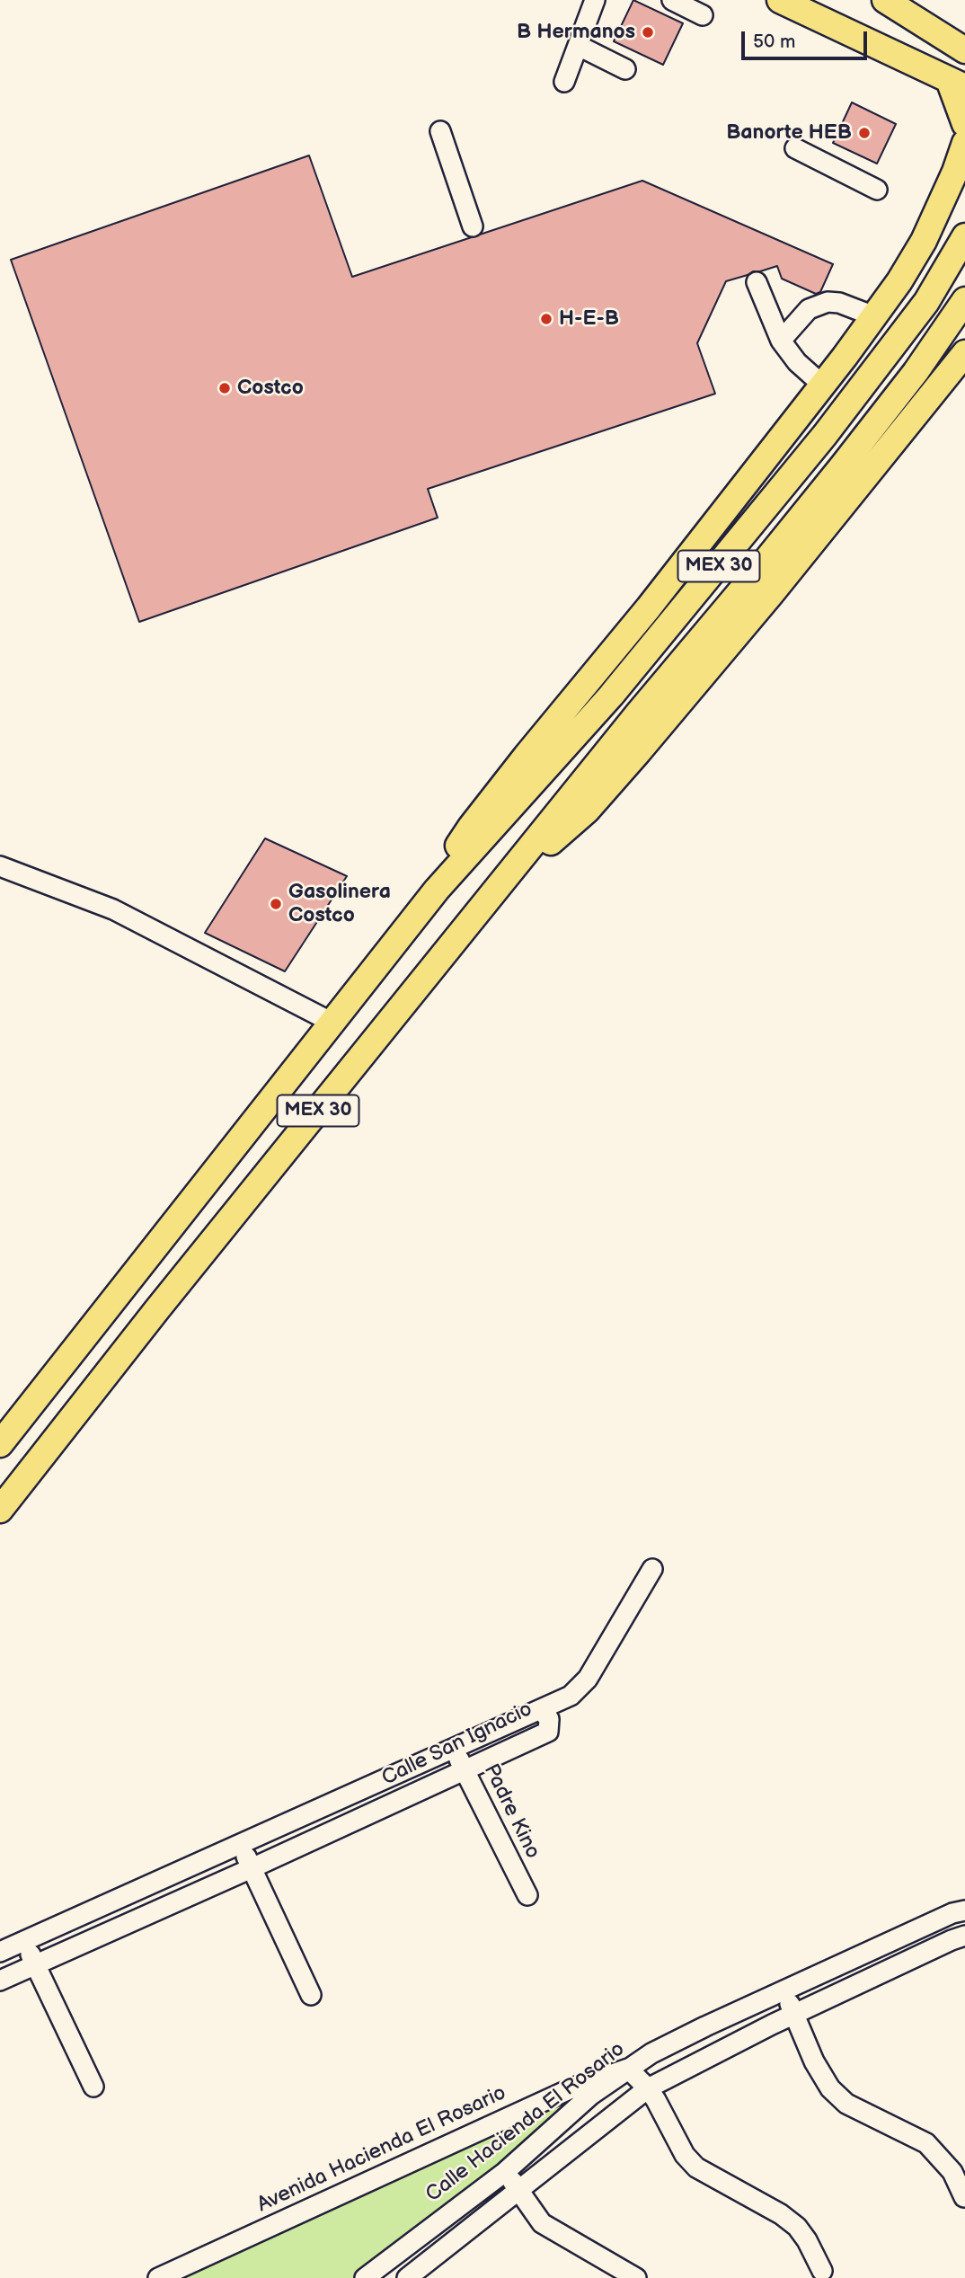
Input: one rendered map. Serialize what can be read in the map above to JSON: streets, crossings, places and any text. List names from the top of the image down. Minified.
{"streets":{"main road":["MEX 30"],"street":["Calle San Ignacio","Padre Kino","Calle Hacienda El Rosario","Avenida Hacienda El Rosario"]},"crossings":[["Calle San Ignacio","Padre Kino"],["Calle Hacienda El Rosario","Avenida Hacienda El Rosario"]],"places":["B Hermanos","Banorte HEB","H-E-B","Costco","Gasolinera Costco"],"scale_bar":"50 m"}
